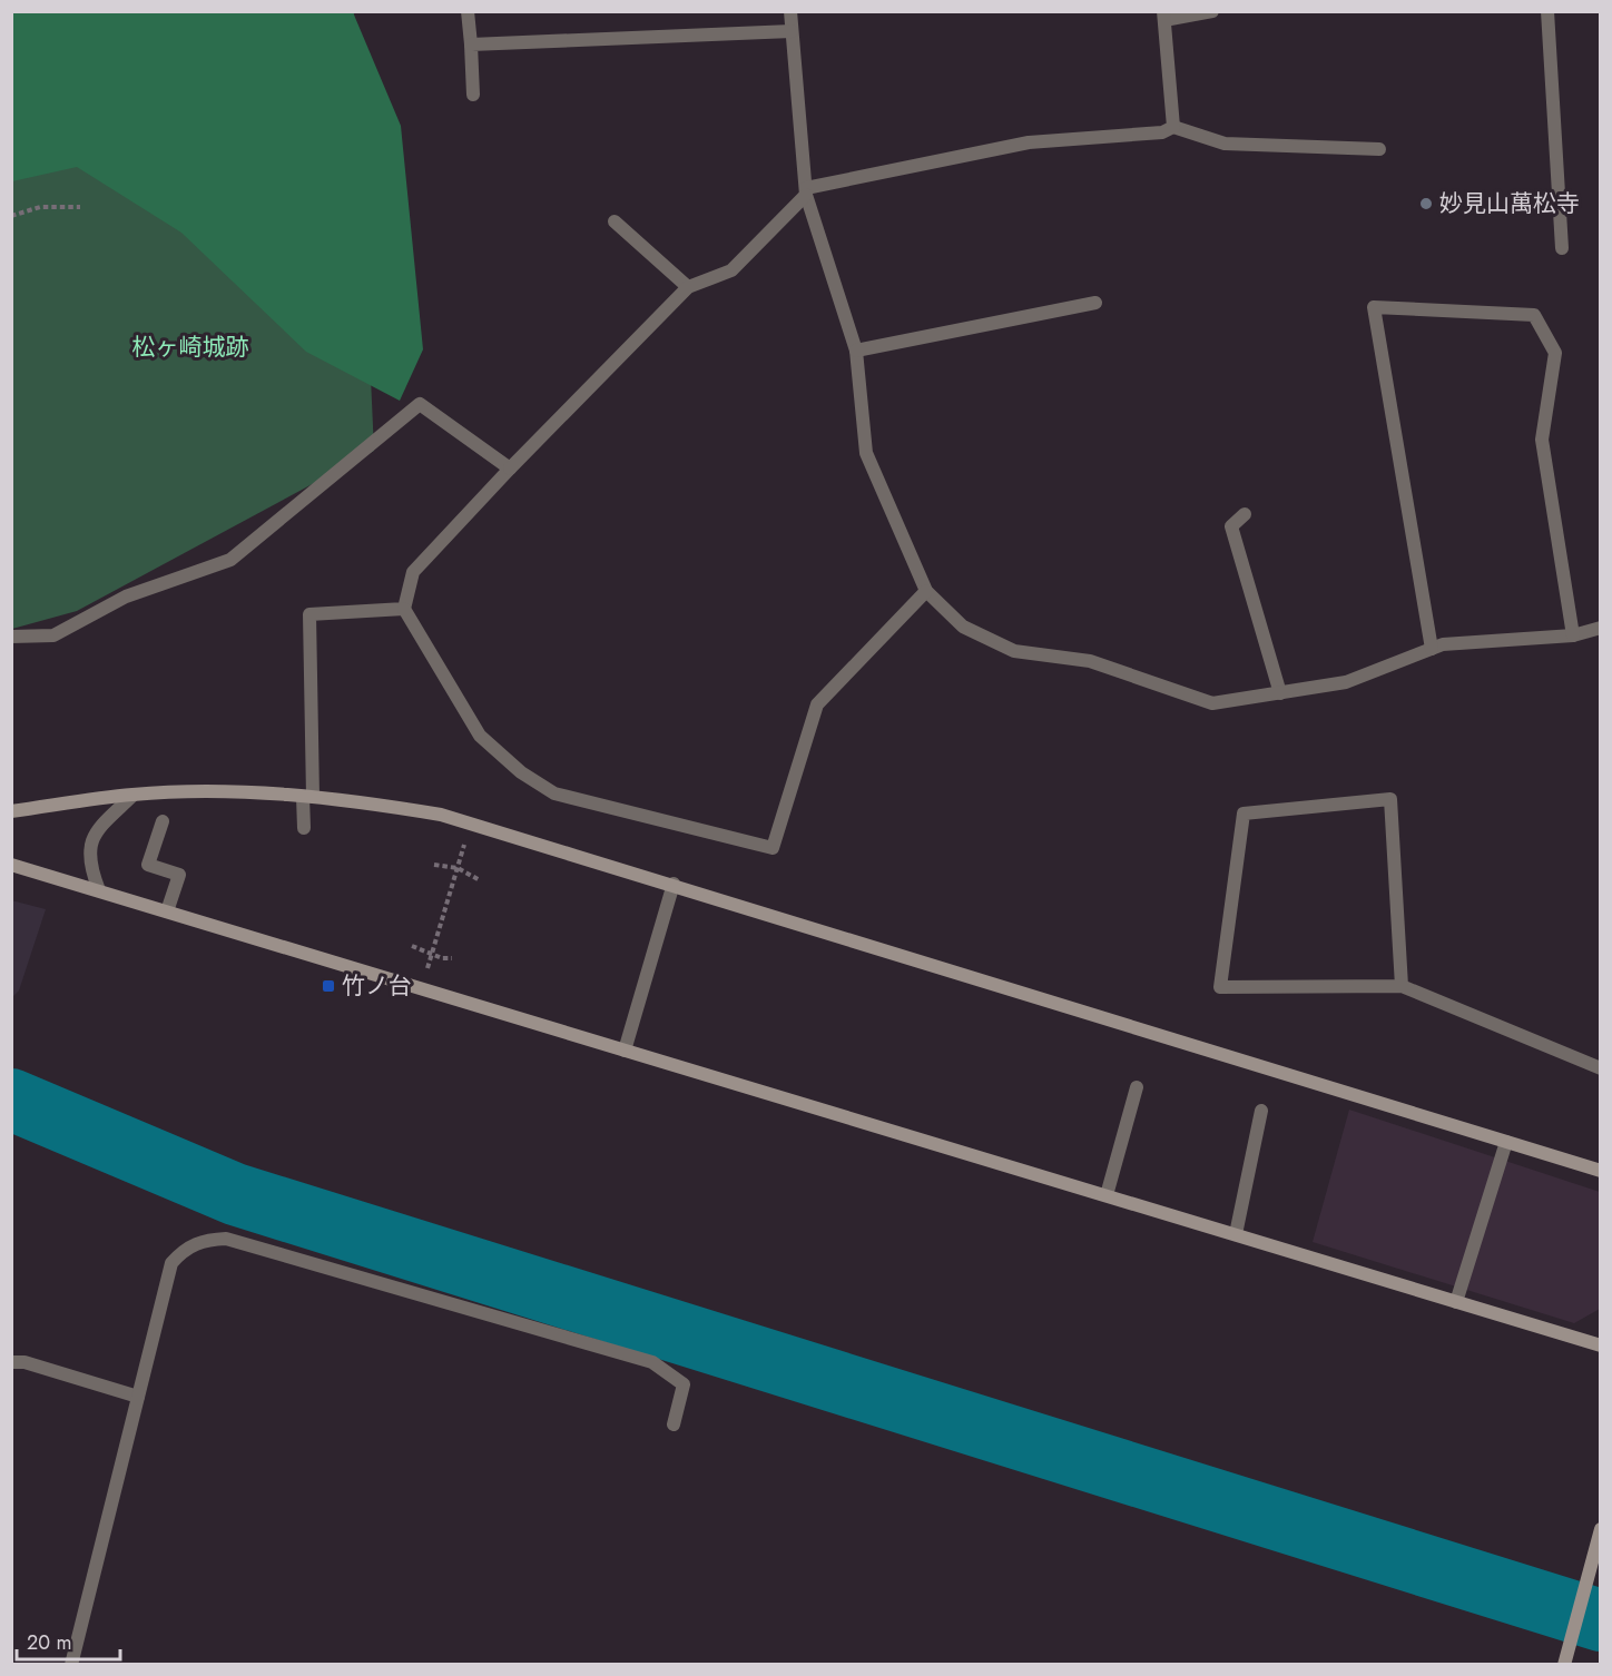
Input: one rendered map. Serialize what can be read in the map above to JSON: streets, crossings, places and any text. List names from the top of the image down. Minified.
{"parks":["松ヶ崎城跡"],"places":{"other":["妙見山萬松寺"],"transit":["竹ノ台"]},"scale_bar":"20 m"}
